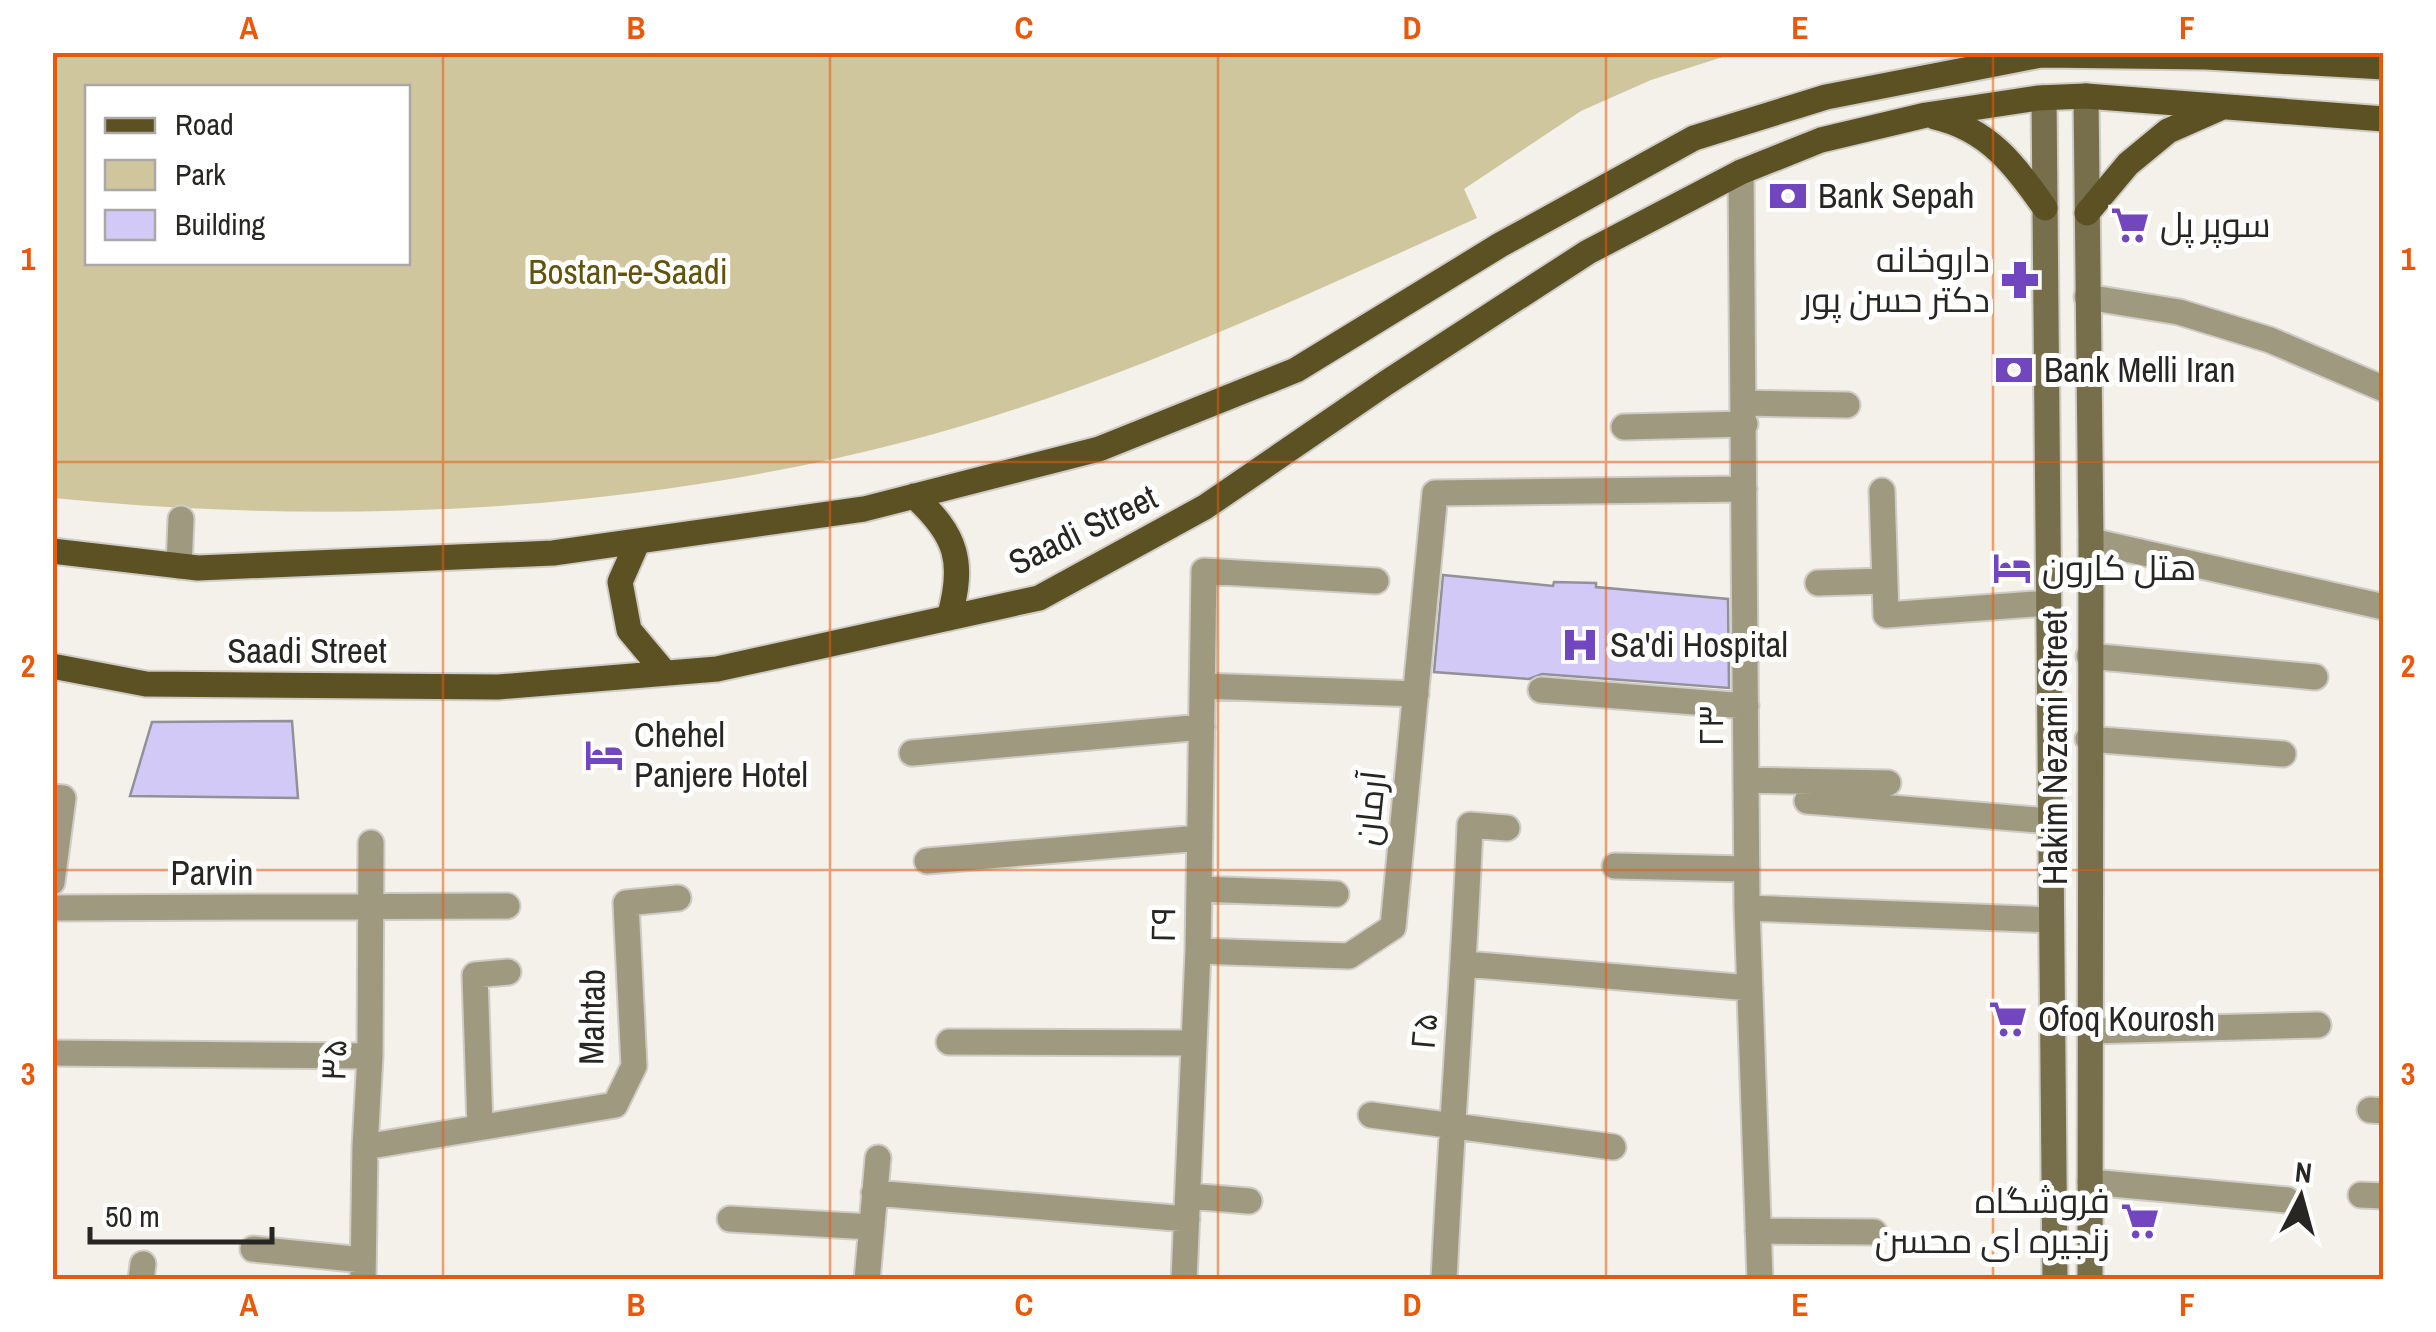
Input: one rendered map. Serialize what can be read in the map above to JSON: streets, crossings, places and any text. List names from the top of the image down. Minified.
{"streets":{"main road":["Saadi Street","Hakim Nezami Street"],"street":["۲۳","آرمان","Parvin","۲۹","Mahtab","۲۵","۳۵"]},"crossings":[["Saadi Street","۲۳"],["Saadi Street","Hakim Nezami Street"],["۲۳","آرمان"],["آرمان","۲۹"],["Parvin","۳۵"],["Mahtab","۳۵"]],"parks":["Bostan-e-Saadi"],"places":{"bank":["Bank Sepah","Bank Melli Iran"],"supermarket":["سوپر پل","Ofoq Kourosh","فروشگاه زنجیره ای محسن"],"pharmacy":["داروخانه دکتر حسن پور"],"hotel":["هتل کارون","Chehel Panjere Hotel"],"hospital":["Sa'di Hospital"]},"legend":["Road","Park","Building"],"scale_bar":"50 m","north":"top","grid":{"columns":["A","B","C","D","E","F"],"rows":["1","2","3"]}}
